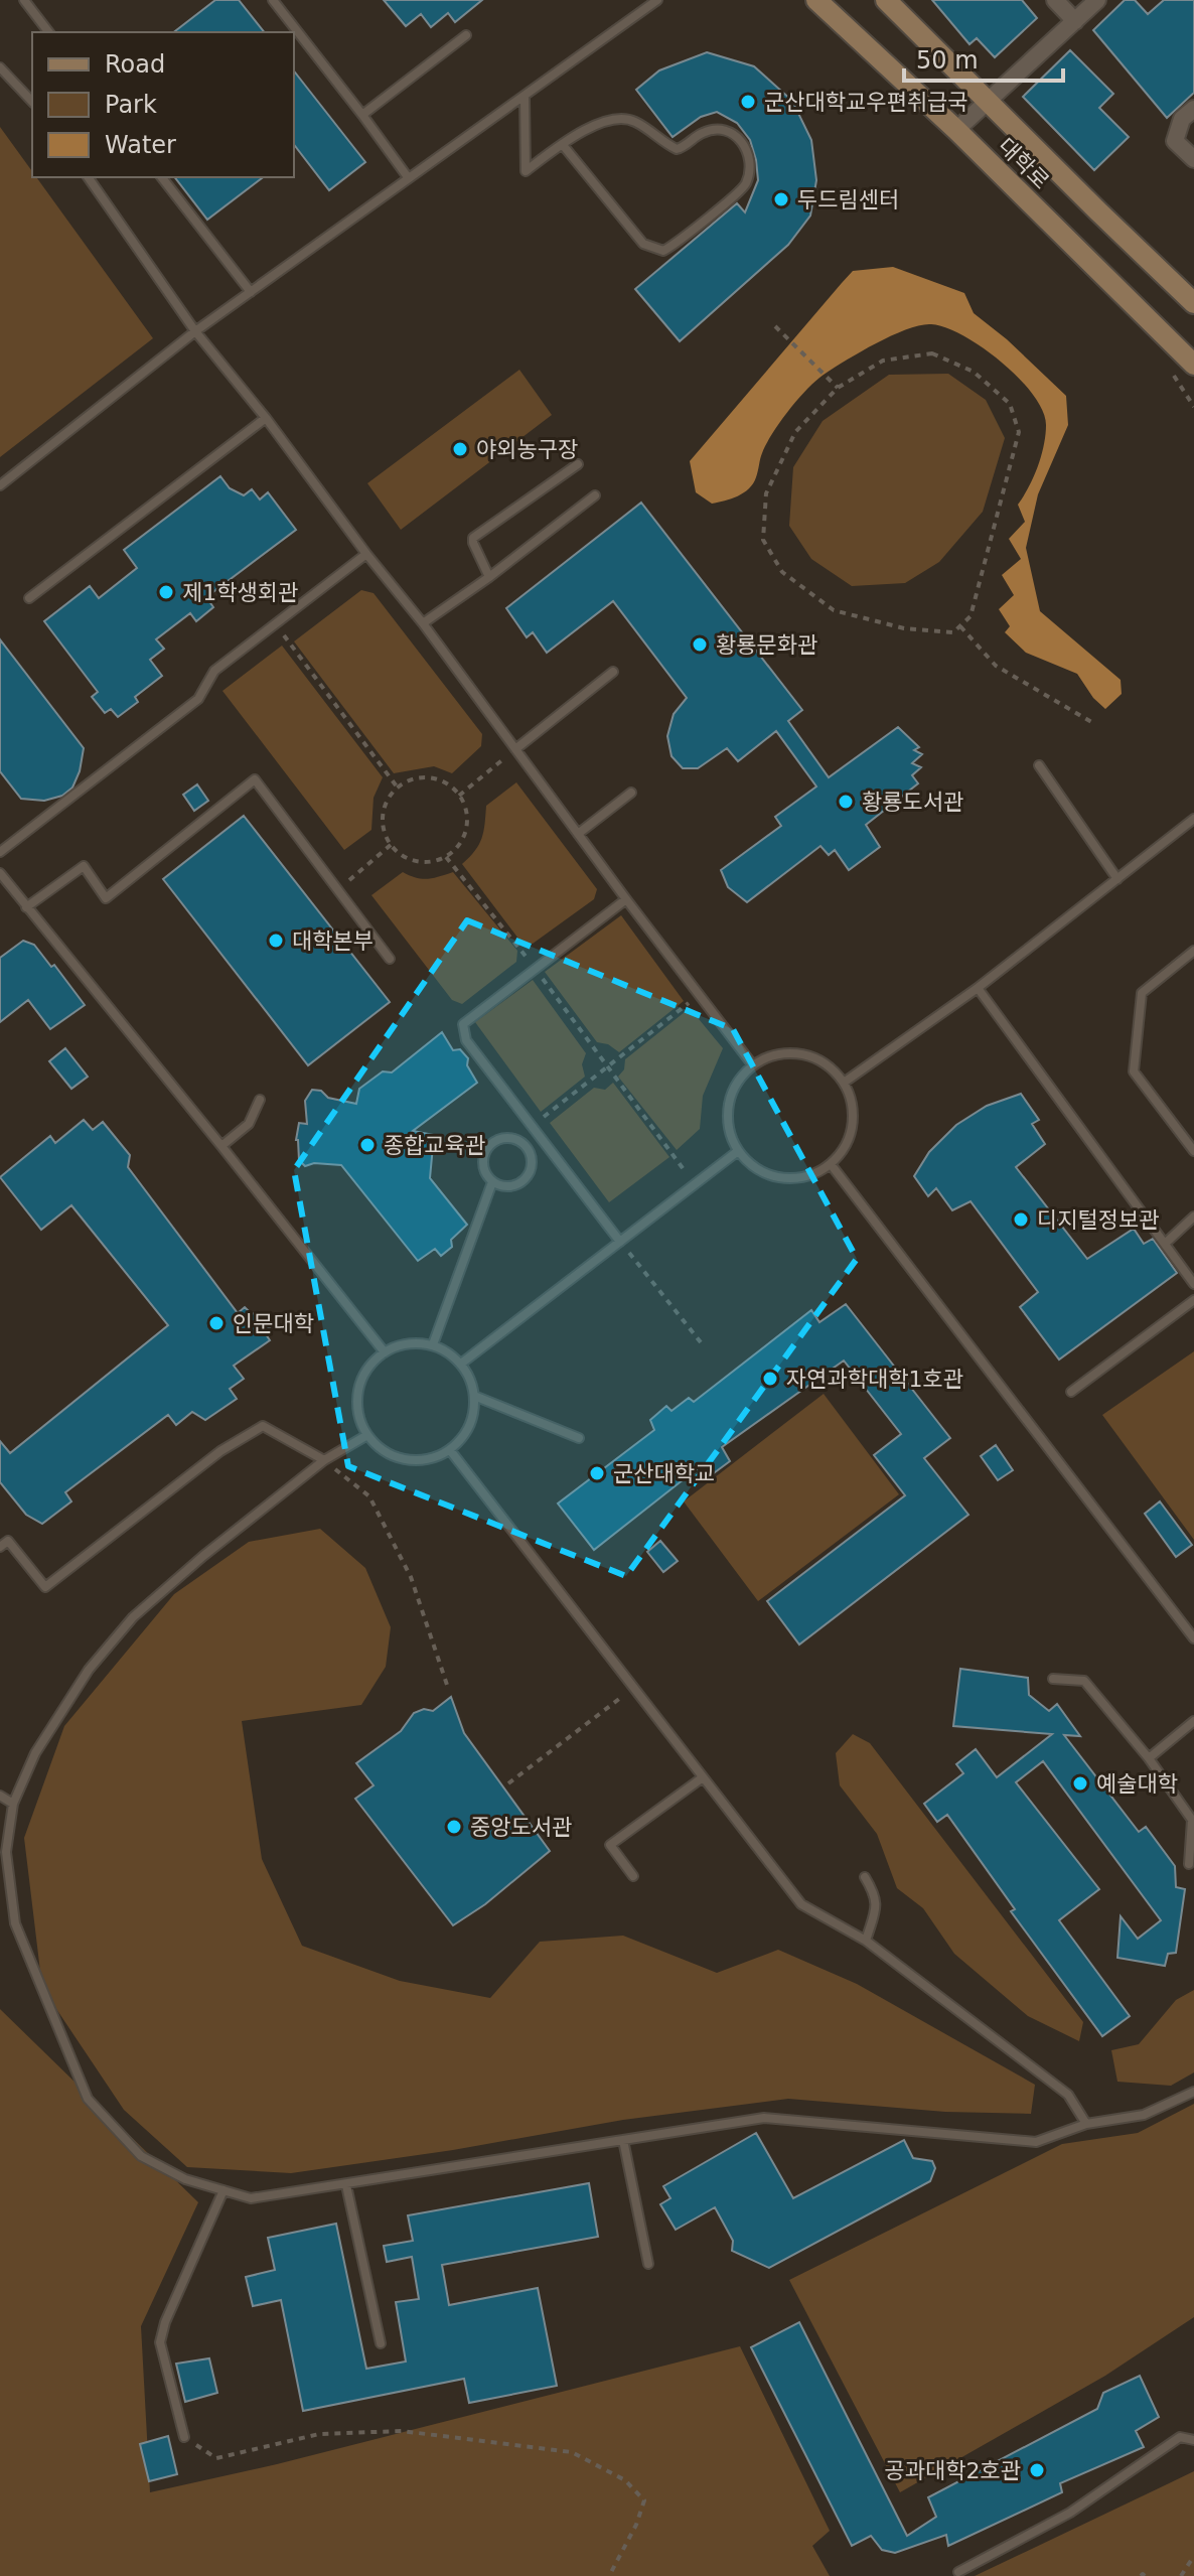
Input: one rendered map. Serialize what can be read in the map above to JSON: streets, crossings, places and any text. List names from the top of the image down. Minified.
{"streets":{"street":["대학로"]},"places":["군산대학교우편취급국","두드림센터","야외농구장","제1학생회관","황룡문화관","황룡도서관","대학본부","종합교육관","디지털정보관","인문대학","자연과학대학1호관","군산대학교","예술대학","중앙도서관","공과대학2호관"],"legend":["Road","Park","Water"],"scale_bar":"50 m"}
